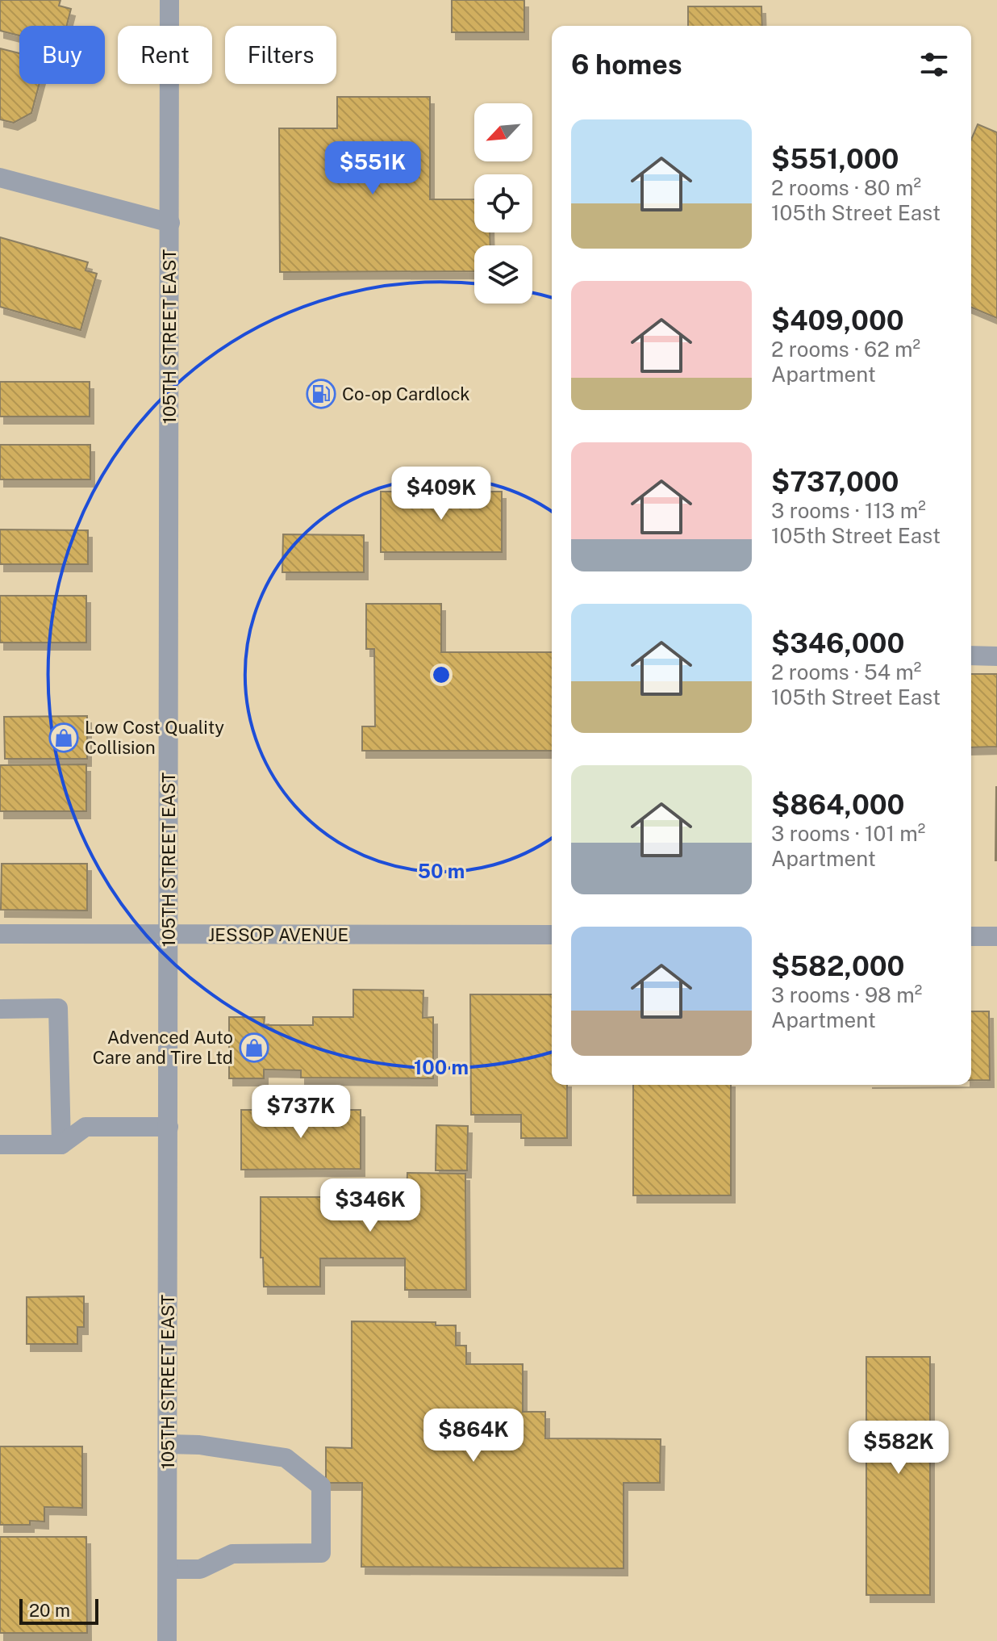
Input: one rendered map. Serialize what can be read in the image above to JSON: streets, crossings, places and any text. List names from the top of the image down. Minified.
{"streets":{"street":["105TH STREET EAST","JESSOP AVENUE"]},"crossings":[["105TH STREET EAST","JESSOP AVENUE"]],"places":{"fuel station":["Co-op Cardlock"],"shop":["Low Cost Quality Collision","Advenced Auto Care and Tire Ltd"]},"scale_bar":"20 m","north":"bottom left","page":{"chip":["Buy","Rent","Filters"],"heading":"6 homes","list":[{"name":"$551,000","note":"2 rooms · 80 m² · 105th Street East"},{"name":"$409,000","note":"2 rooms · 62 m² · Apartment"},{"name":"$737,000","note":"3 rooms · 113 m² · 105th Street East"},{"name":"$346,000","note":"2 rooms · 54 m² · 105th Street East"},{"name":"$864,000","note":"3 rooms · 101 m² · Apartment"},{"name":"$582,000","note":"3 rooms · 98 m² · Apartment"}],"price":["$551K","$409K","$737K","$346K","$864K","$582K"],"scale":"20 m"},"rings":["50 m","100 m"]}
